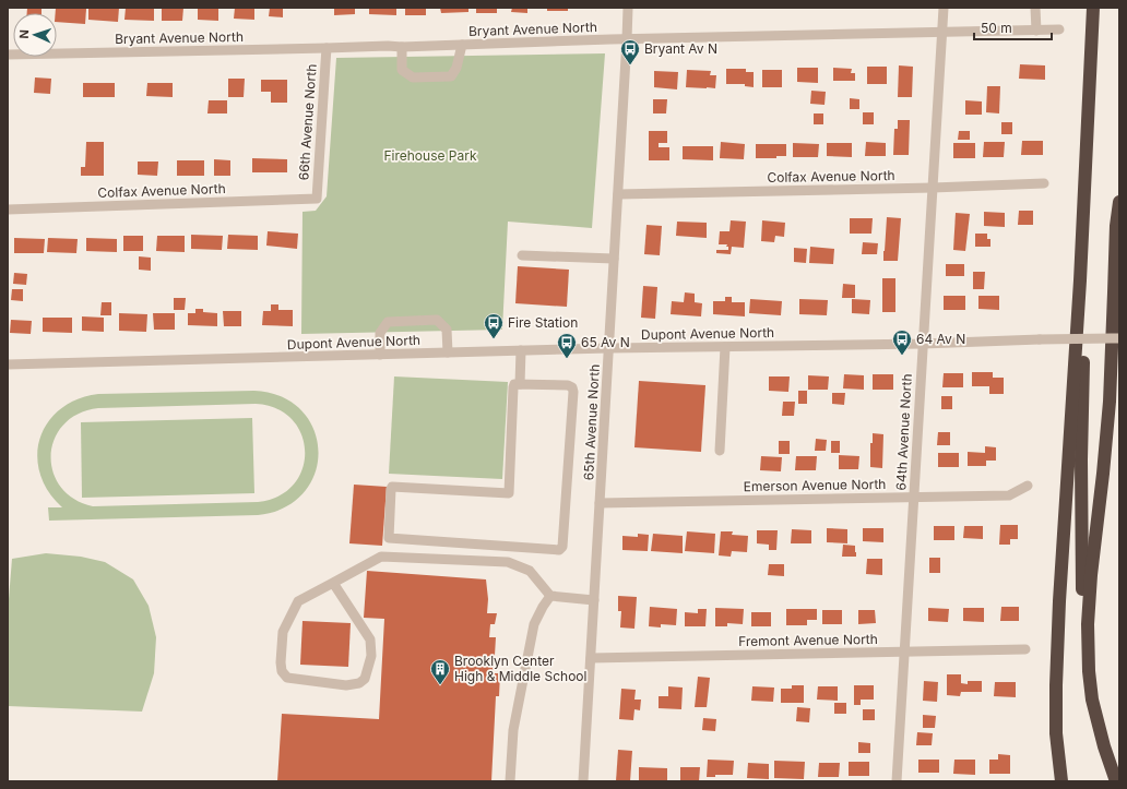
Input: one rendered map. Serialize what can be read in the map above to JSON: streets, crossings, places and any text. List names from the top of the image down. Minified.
{"streets":{"street":["Bryant Avenue North","66th Avenue North","Colfax Avenue North","Dupont Avenue North","65th Avenue North","64th Avenue North","Emerson Avenue North","Fremont Avenue North"]},"crossings":[["Bryant Avenue North","66th Avenue North"],["Bryant Avenue North","65th Avenue North"],["Bryant Avenue North","64th Avenue North"],["66th Avenue North","Colfax Avenue North"],["Colfax Avenue North","65th Avenue North"],["Colfax Avenue North","64th Avenue North"],["Dupont Avenue North","65th Avenue North"],["Dupont Avenue North","64th Avenue North"],["65th Avenue North","Emerson Avenue North"],["65th Avenue North","Fremont Avenue North"],["64th Avenue North","Emerson Avenue North"],["64th Avenue North","Fremont Avenue North"]],"parks":["Firehouse Park"],"places":{"bus stop":["Bryant Av N","Fire Station","64 Av N","65 Av N"],"building":["Brooklyn Center High & Middle School"]},"scale_bar":"50 m","north":"left"}
